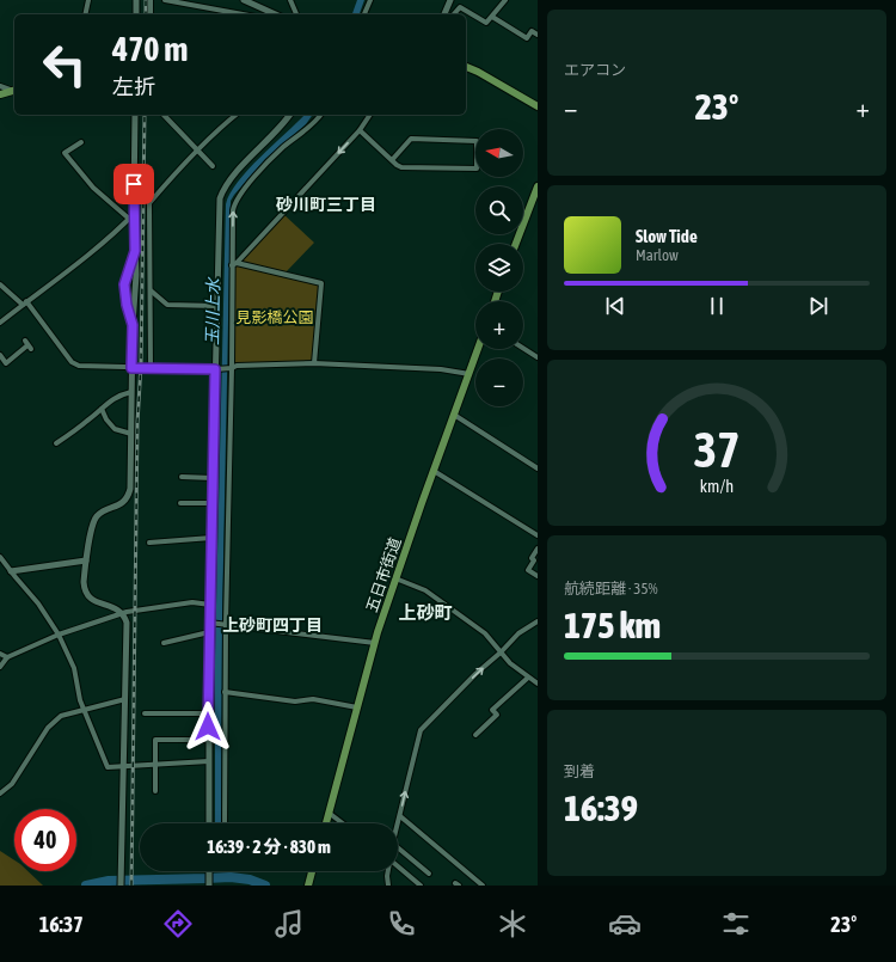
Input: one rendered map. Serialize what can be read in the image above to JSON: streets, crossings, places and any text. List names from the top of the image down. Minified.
{"streets":{"main road":["五日市街道"]},"districts":["砂川町三丁目","上砂町","上砂町四丁目"],"water":["玉川上水"],"parks":["見影橋公園"],"north":"left","page":{"tile":["エアコン",["航続距離 · 35%","175 km"],["到着","16:39"]],"turn":["470 m","左折"],"heat":["−","23°","+"],"map_buttons":["+","−"],"song":["Slow Tide","Marlow"],"limit":"40","trip":"16:39 · 2 分 · 830 m","tabs":["16:37","23°"],"gauge":["37","km/h"]}}
